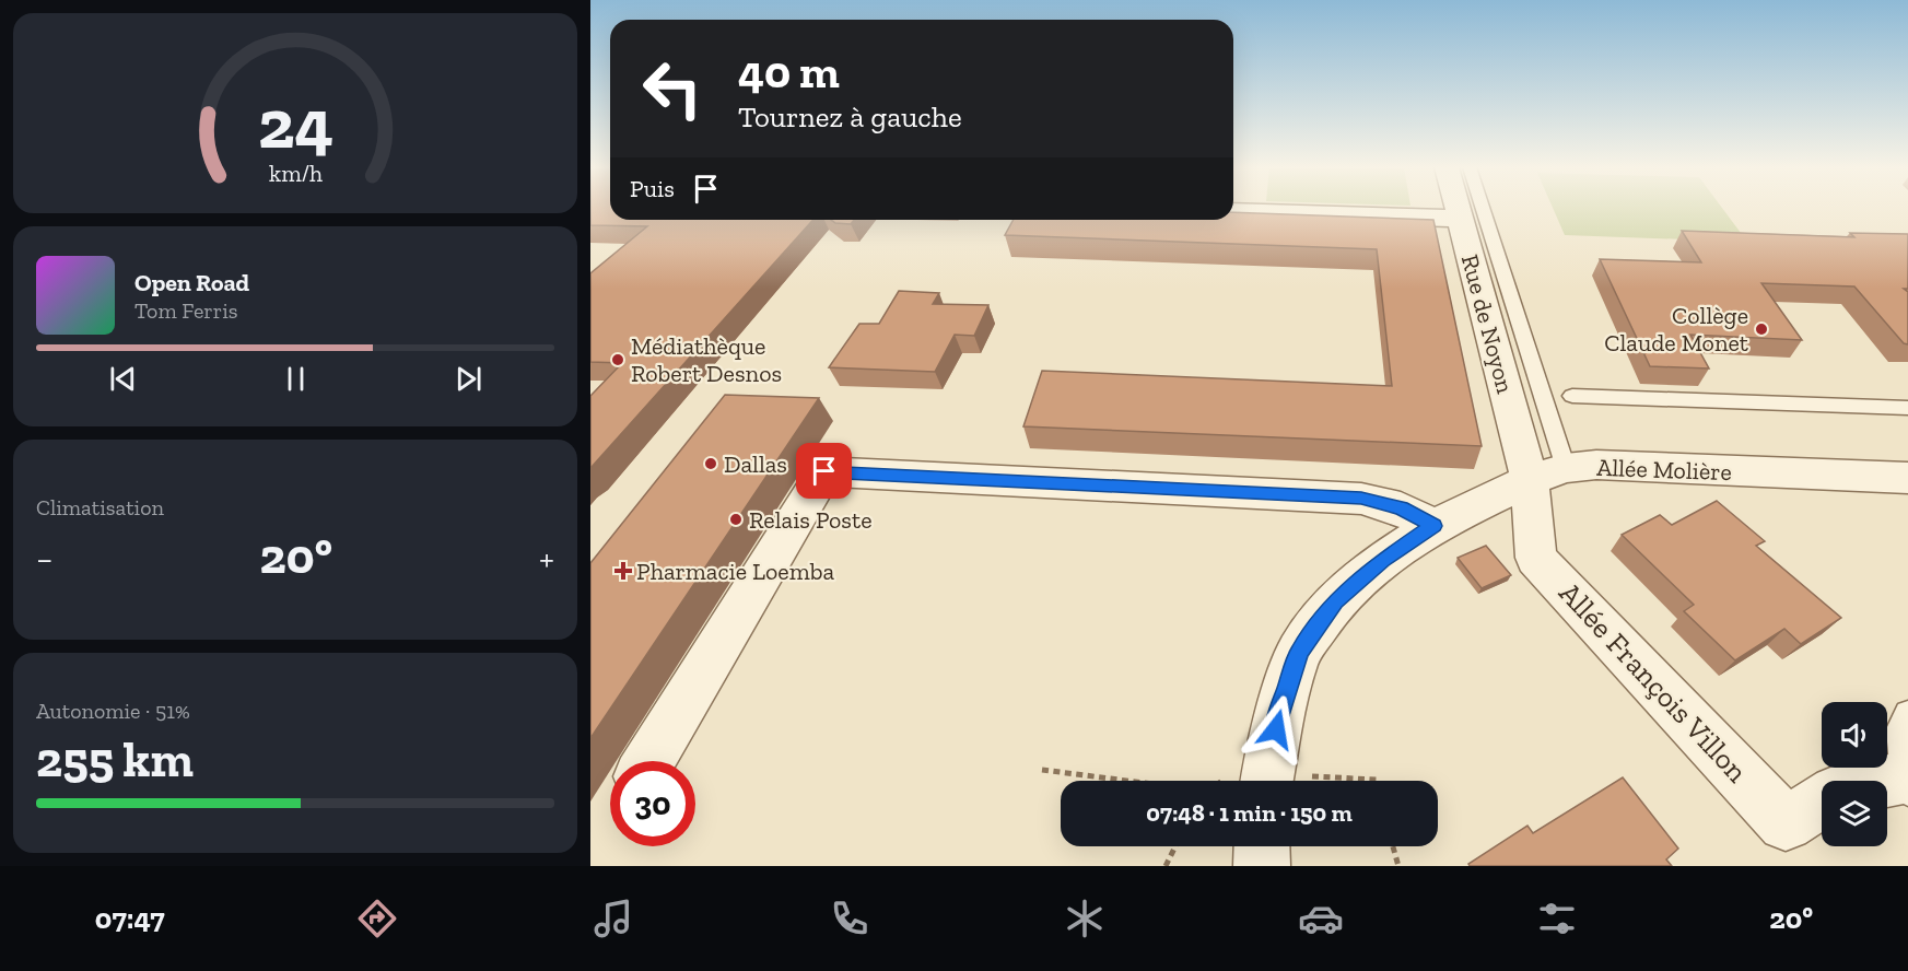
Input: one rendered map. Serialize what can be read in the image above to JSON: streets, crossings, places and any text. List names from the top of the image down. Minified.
{"streets":{"street":["Rue de Noyon","Allée Molière","Allée François Villon"]},"crossings":[["Rue de Noyon","Allée Molière"],["Rue de Noyon","Allée François Villon"],["Allée Molière","Allée François Villon"]],"places":{"other":["Collège Claude Monet","Médiathèque Robert Desnos","Dallas","Relais Poste"],"health":["Pharmacie Loemba"]},"page":{"turn":["40 m","Tournez à gauche"],"then":"Puis","song":["Open Road","Tom Ferris"],"tile":["Climatisation",["Autonomie · 51%","255 km"]],"heat":["−","20°","+"],"limit":"30","trip":"07:48 · 1 min · 150 m","tabs":["07:47","20°"],"gauge":["24","km/h"]}}
